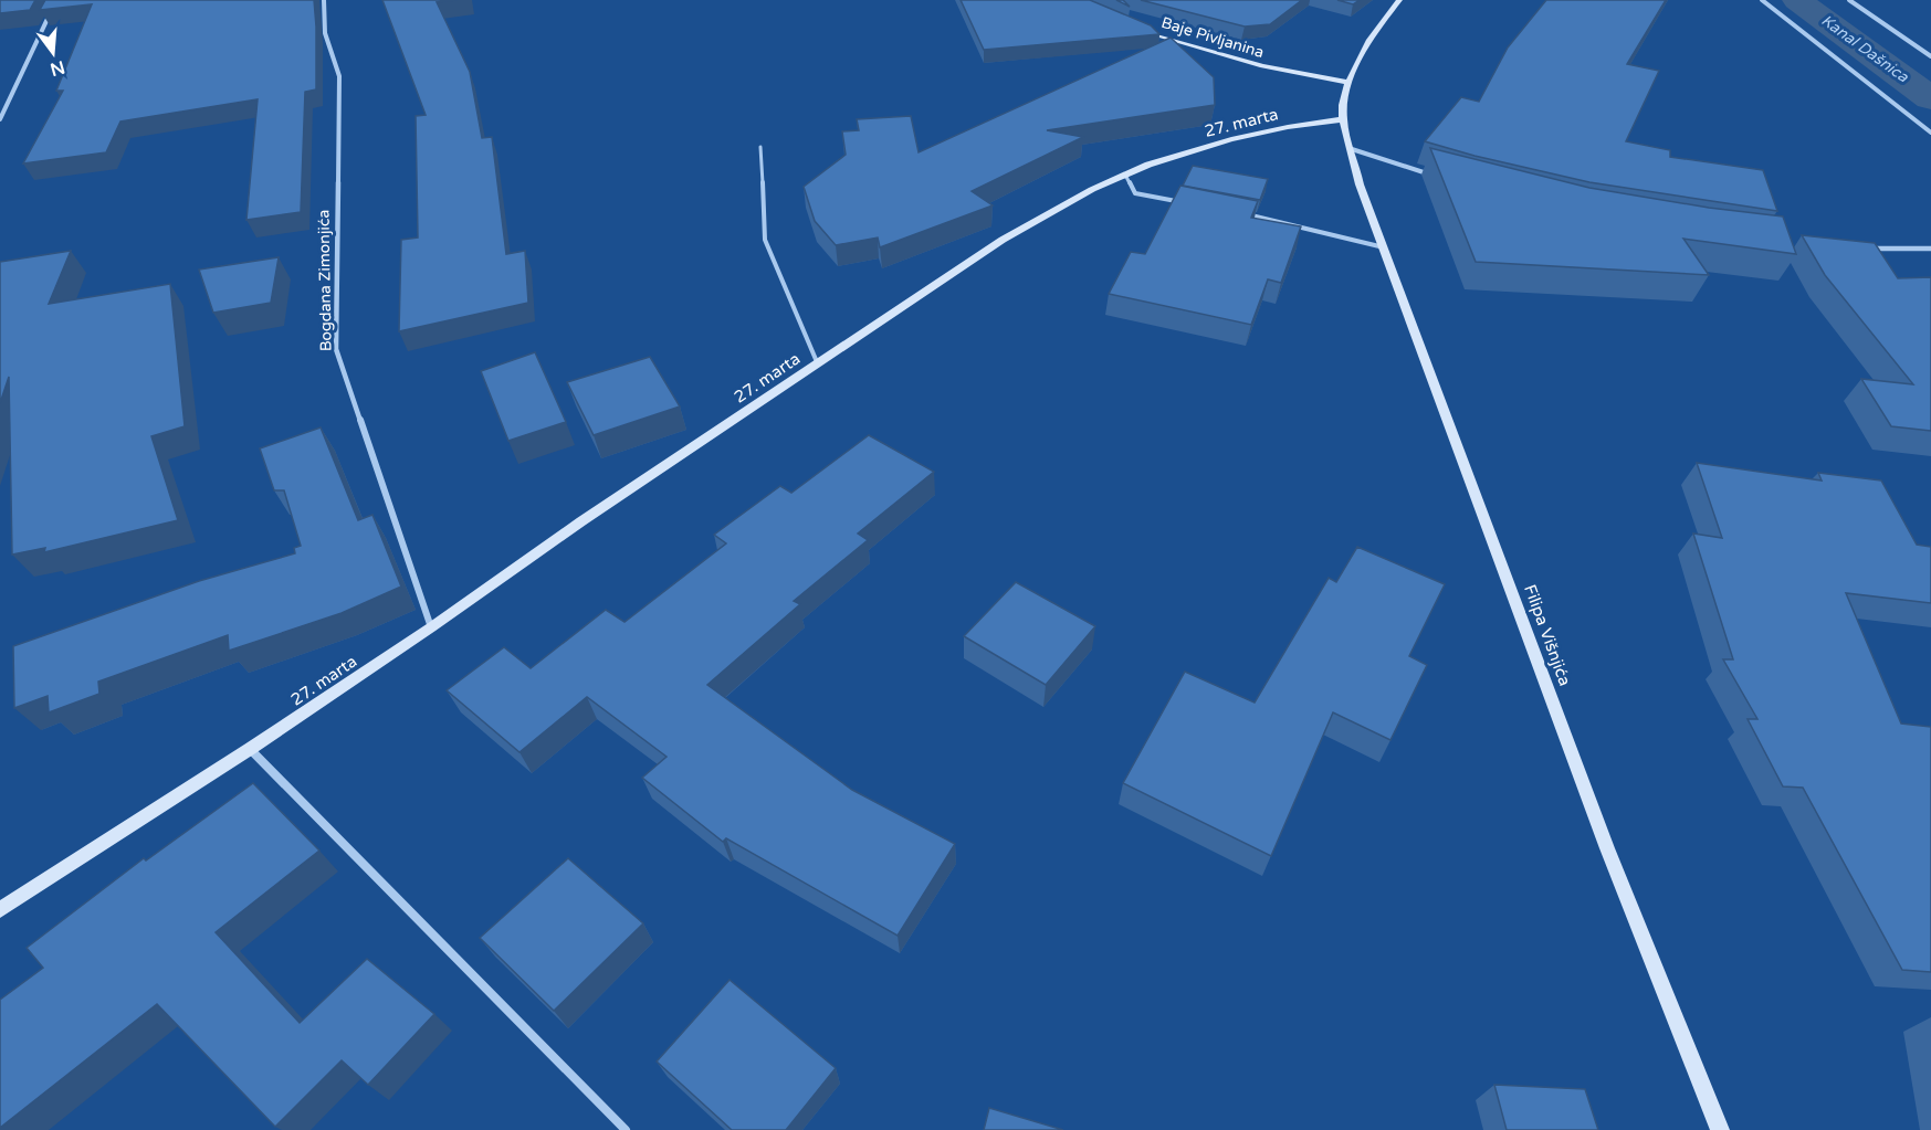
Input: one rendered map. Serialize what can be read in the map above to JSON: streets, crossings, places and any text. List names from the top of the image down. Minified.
{"streets":{"street":["Baje Pivljanina","27. marta","Bogdana Zimonjića","Filipa Višnjića"]},"crossings":[["Baje Pivljanina","Filipa Višnjića"],["27. marta","Bogdana Zimonjića"],["27. marta","Filipa Višnjića"]],"water":["Kanal Dašnica"],"north":"bottom"}
